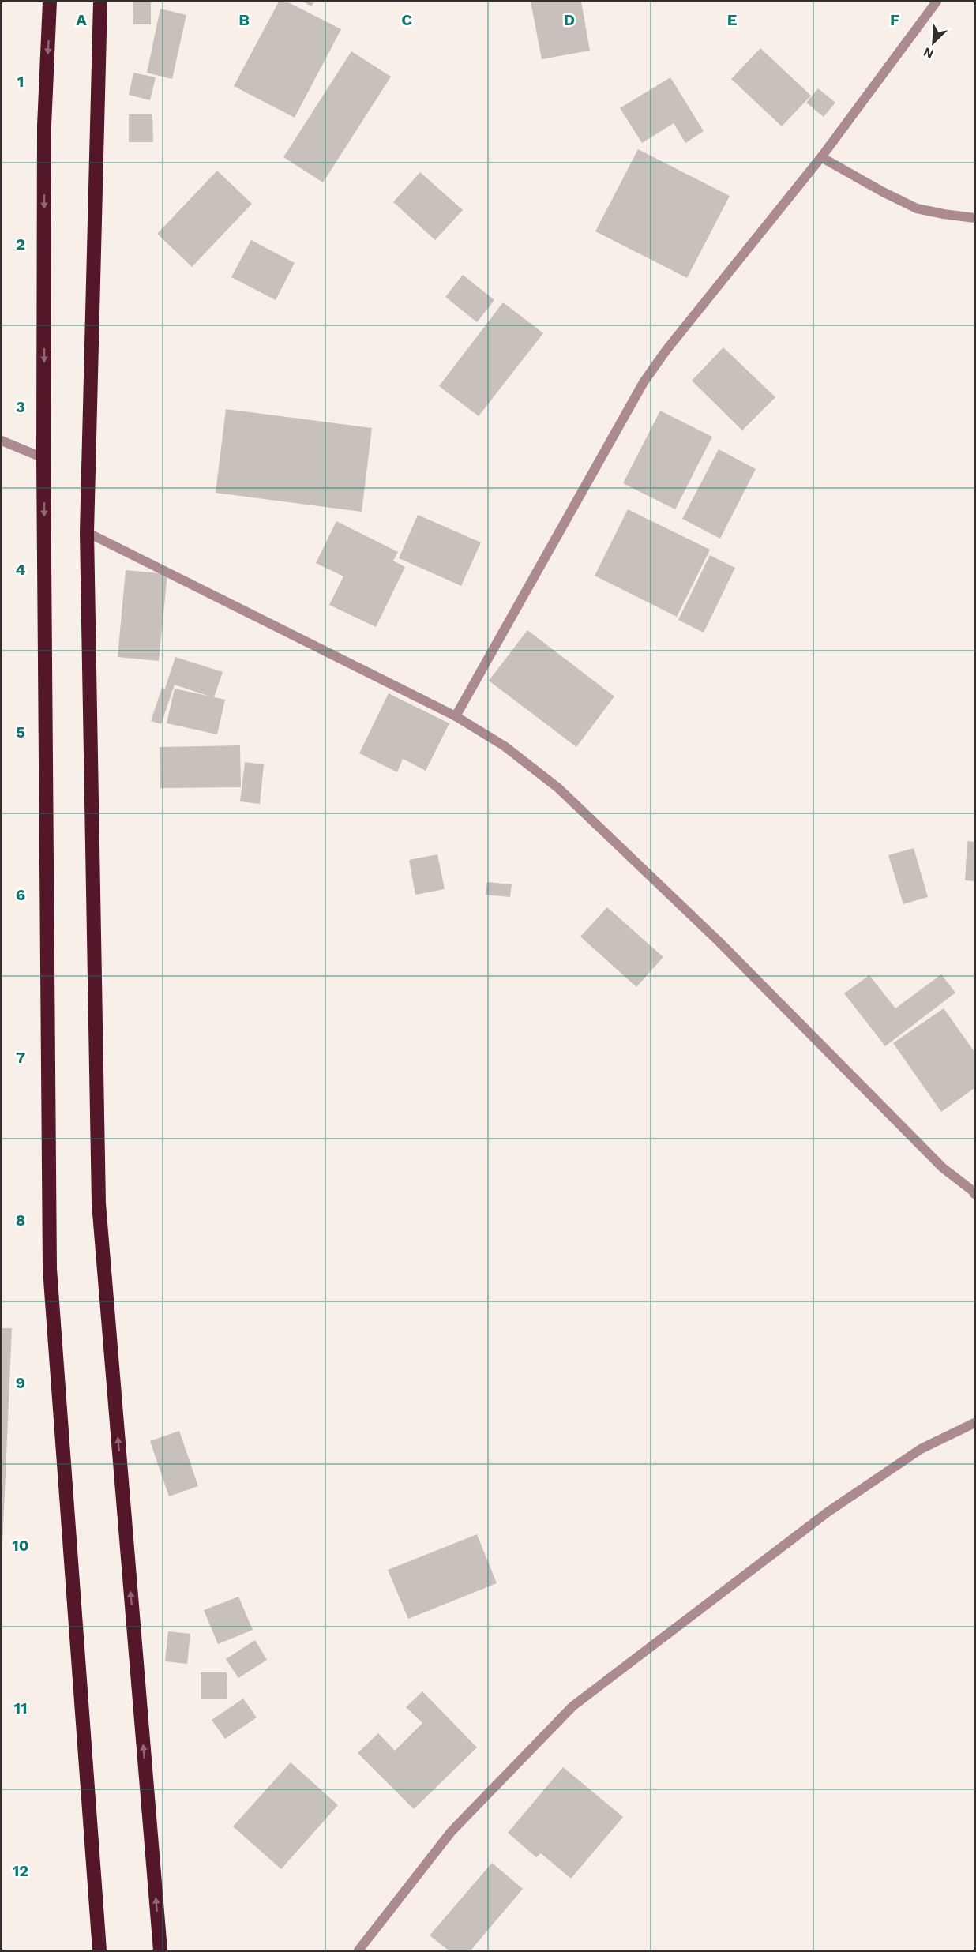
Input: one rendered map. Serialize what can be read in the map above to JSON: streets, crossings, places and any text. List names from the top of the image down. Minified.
{"north":"bottom left","grid":{"columns":["A","B","C","D","E","F"],"rows":["1","2","3","4","5","6","7","8","9","10","11","12"]}}
